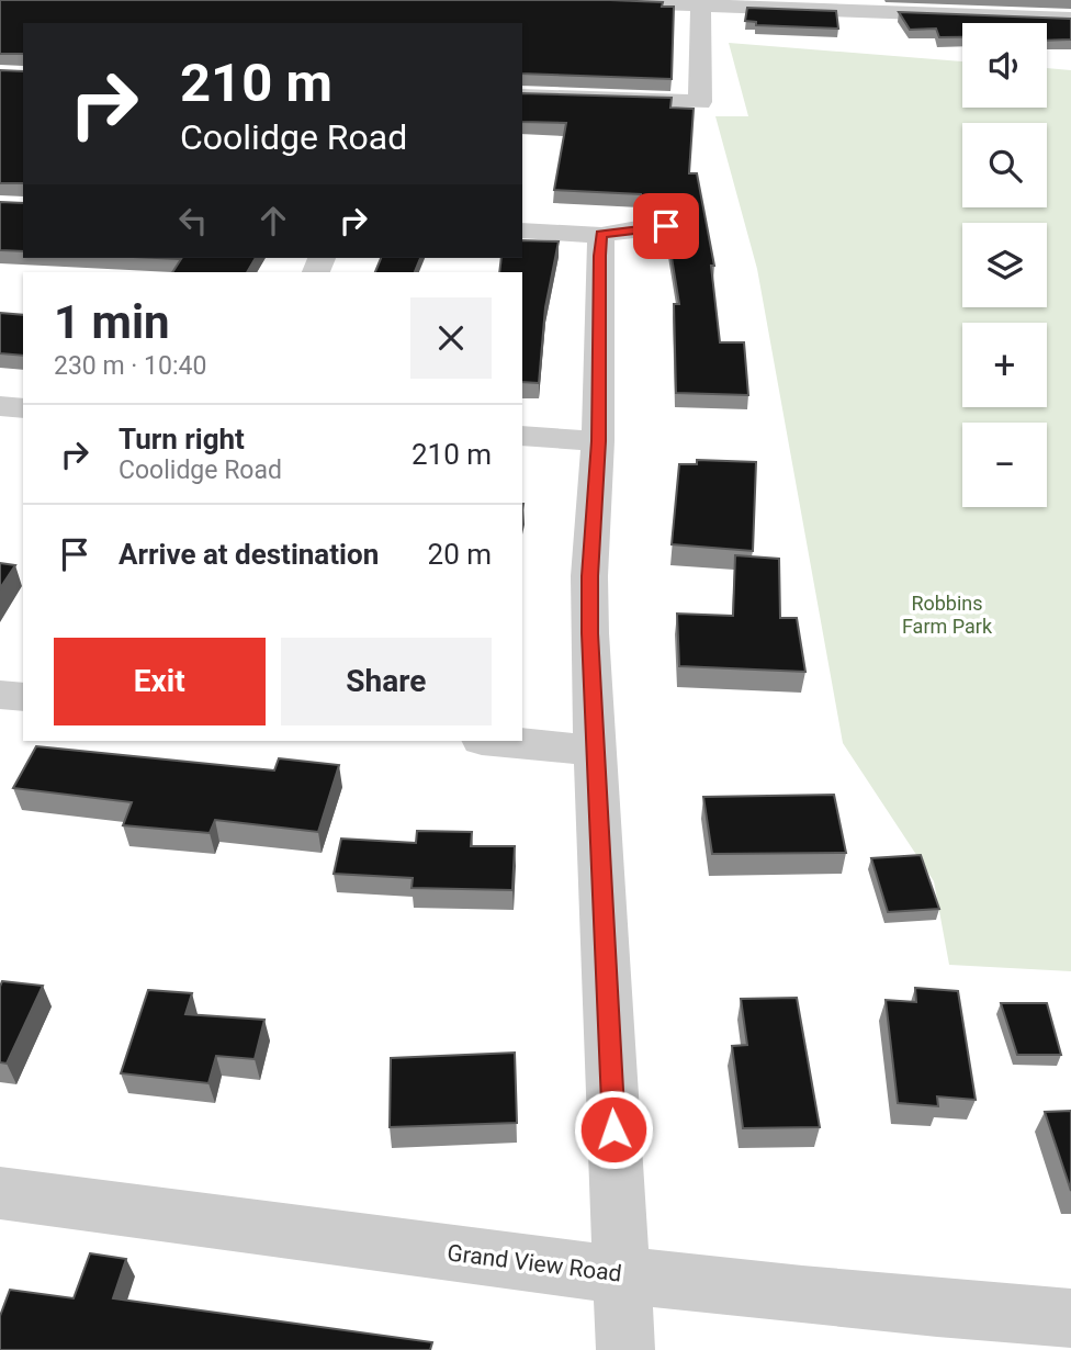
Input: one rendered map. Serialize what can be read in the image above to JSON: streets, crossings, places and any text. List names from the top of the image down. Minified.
{"streets":{"street":["Grand View Road"]},"parks":["Robbins Farm Park"],"page":{"map_buttons":["+","−"],"turn":["210 m","Coolidge Road"],"heading":["1 min","230 m · 10:40"],"list":[{"name":"Turn right","note":"Coolidge Road","value":"210 m"},{"name":"Arrive at destination","value":"20 m"}],"buttons":["Exit","Share"]}}
